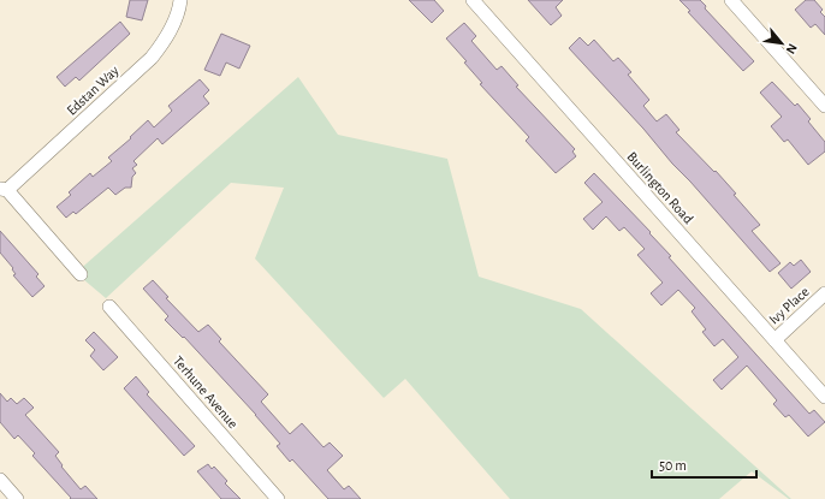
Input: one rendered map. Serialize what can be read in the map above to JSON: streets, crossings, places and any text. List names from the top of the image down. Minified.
{"streets":{"street":["Edstan Way","Burlington Road","Ivy Place","Terhune Avenue"]},"crossings":[["Burlington Road","Ivy Place"]],"scale_bar":"50 m","north":"bottom right"}
